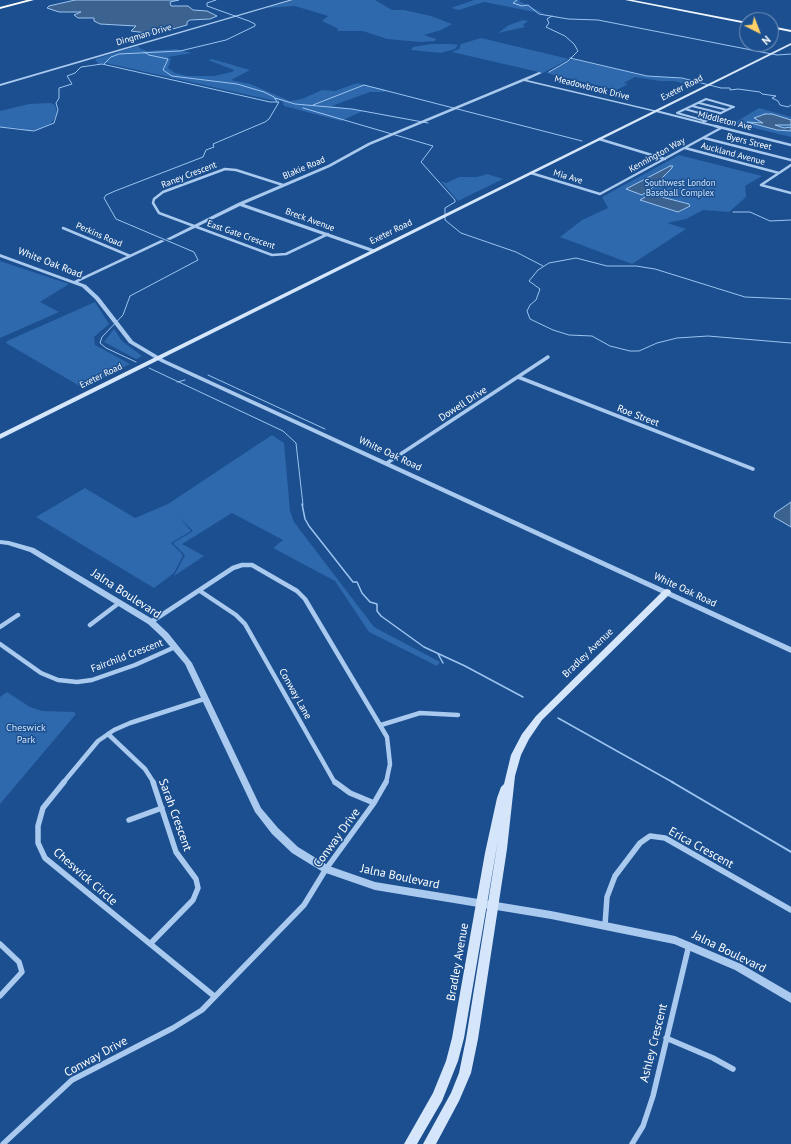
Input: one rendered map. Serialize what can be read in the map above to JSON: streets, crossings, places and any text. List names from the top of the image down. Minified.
{"streets":{"main road":["Exeter Road","Bradley Avenue"],"street":["Dingman Drive","Meadowbrook Drive","Middleton Ave","Byers Street","Auckland Avenue","Kennington Way","Blakie Road","Raney Crescent","Mia Ave","Breck Avenue","Perkins Road","East Gate Crescent","White Oak Road","Dowell Drive","Roe Street","Jalna Boulevard","Fairchild Crescent","Conway Lane","Sarah Crescent","Conway Drive","Erica Crescent","Cheswick Circle","Ashley Crescent"]},"crossings":[["Meadowbrook Drive","Exeter Road"],["Meadowbrook Drive","Middleton Ave"],["Meadowbrook Drive","Blakie Road"],["Exeter Road","Middleton Ave"],["Exeter Road","Mia Ave"],["Exeter Road","Breck Avenue"],["Exeter Road","White Oak Road"],["Middleton Ave","Kennington Way"],["Byers Street","Kennington Way"],["Auckland Avenue","Kennington Way"],["Kennington Way","Mia Ave"],["Blakie Road","Raney Crescent"],["Blakie Road","Breck Avenue"],["Blakie Road","Perkins Road"],["Blakie Road","East Gate Crescent"],["Blakie Road","White Oak Road"],["Raney Crescent","East Gate Crescent"],["Breck Avenue","East Gate Crescent"],["White Oak Road","Dowell Drive"],["White Oak Road","Bradley Avenue"],["Dowell Drive","Roe Street"],["Jalna Boulevard","Bradley Avenue"],["Jalna Boulevard","Fairchild Crescent"],["Jalna Boulevard","Conway Drive"],["Jalna Boulevard","Erica Crescent"],["Jalna Boulevard","Cheswick Circle"],["Jalna Boulevard","Ashley Crescent"],["Conway Lane","Conway Drive"],["Sarah Crescent","Cheswick Circle"],["Conway Drive","Cheswick Circle"]],"parks":["Southwest London Baseball Complex","Cheswick Park"],"north":"bottom right"}
